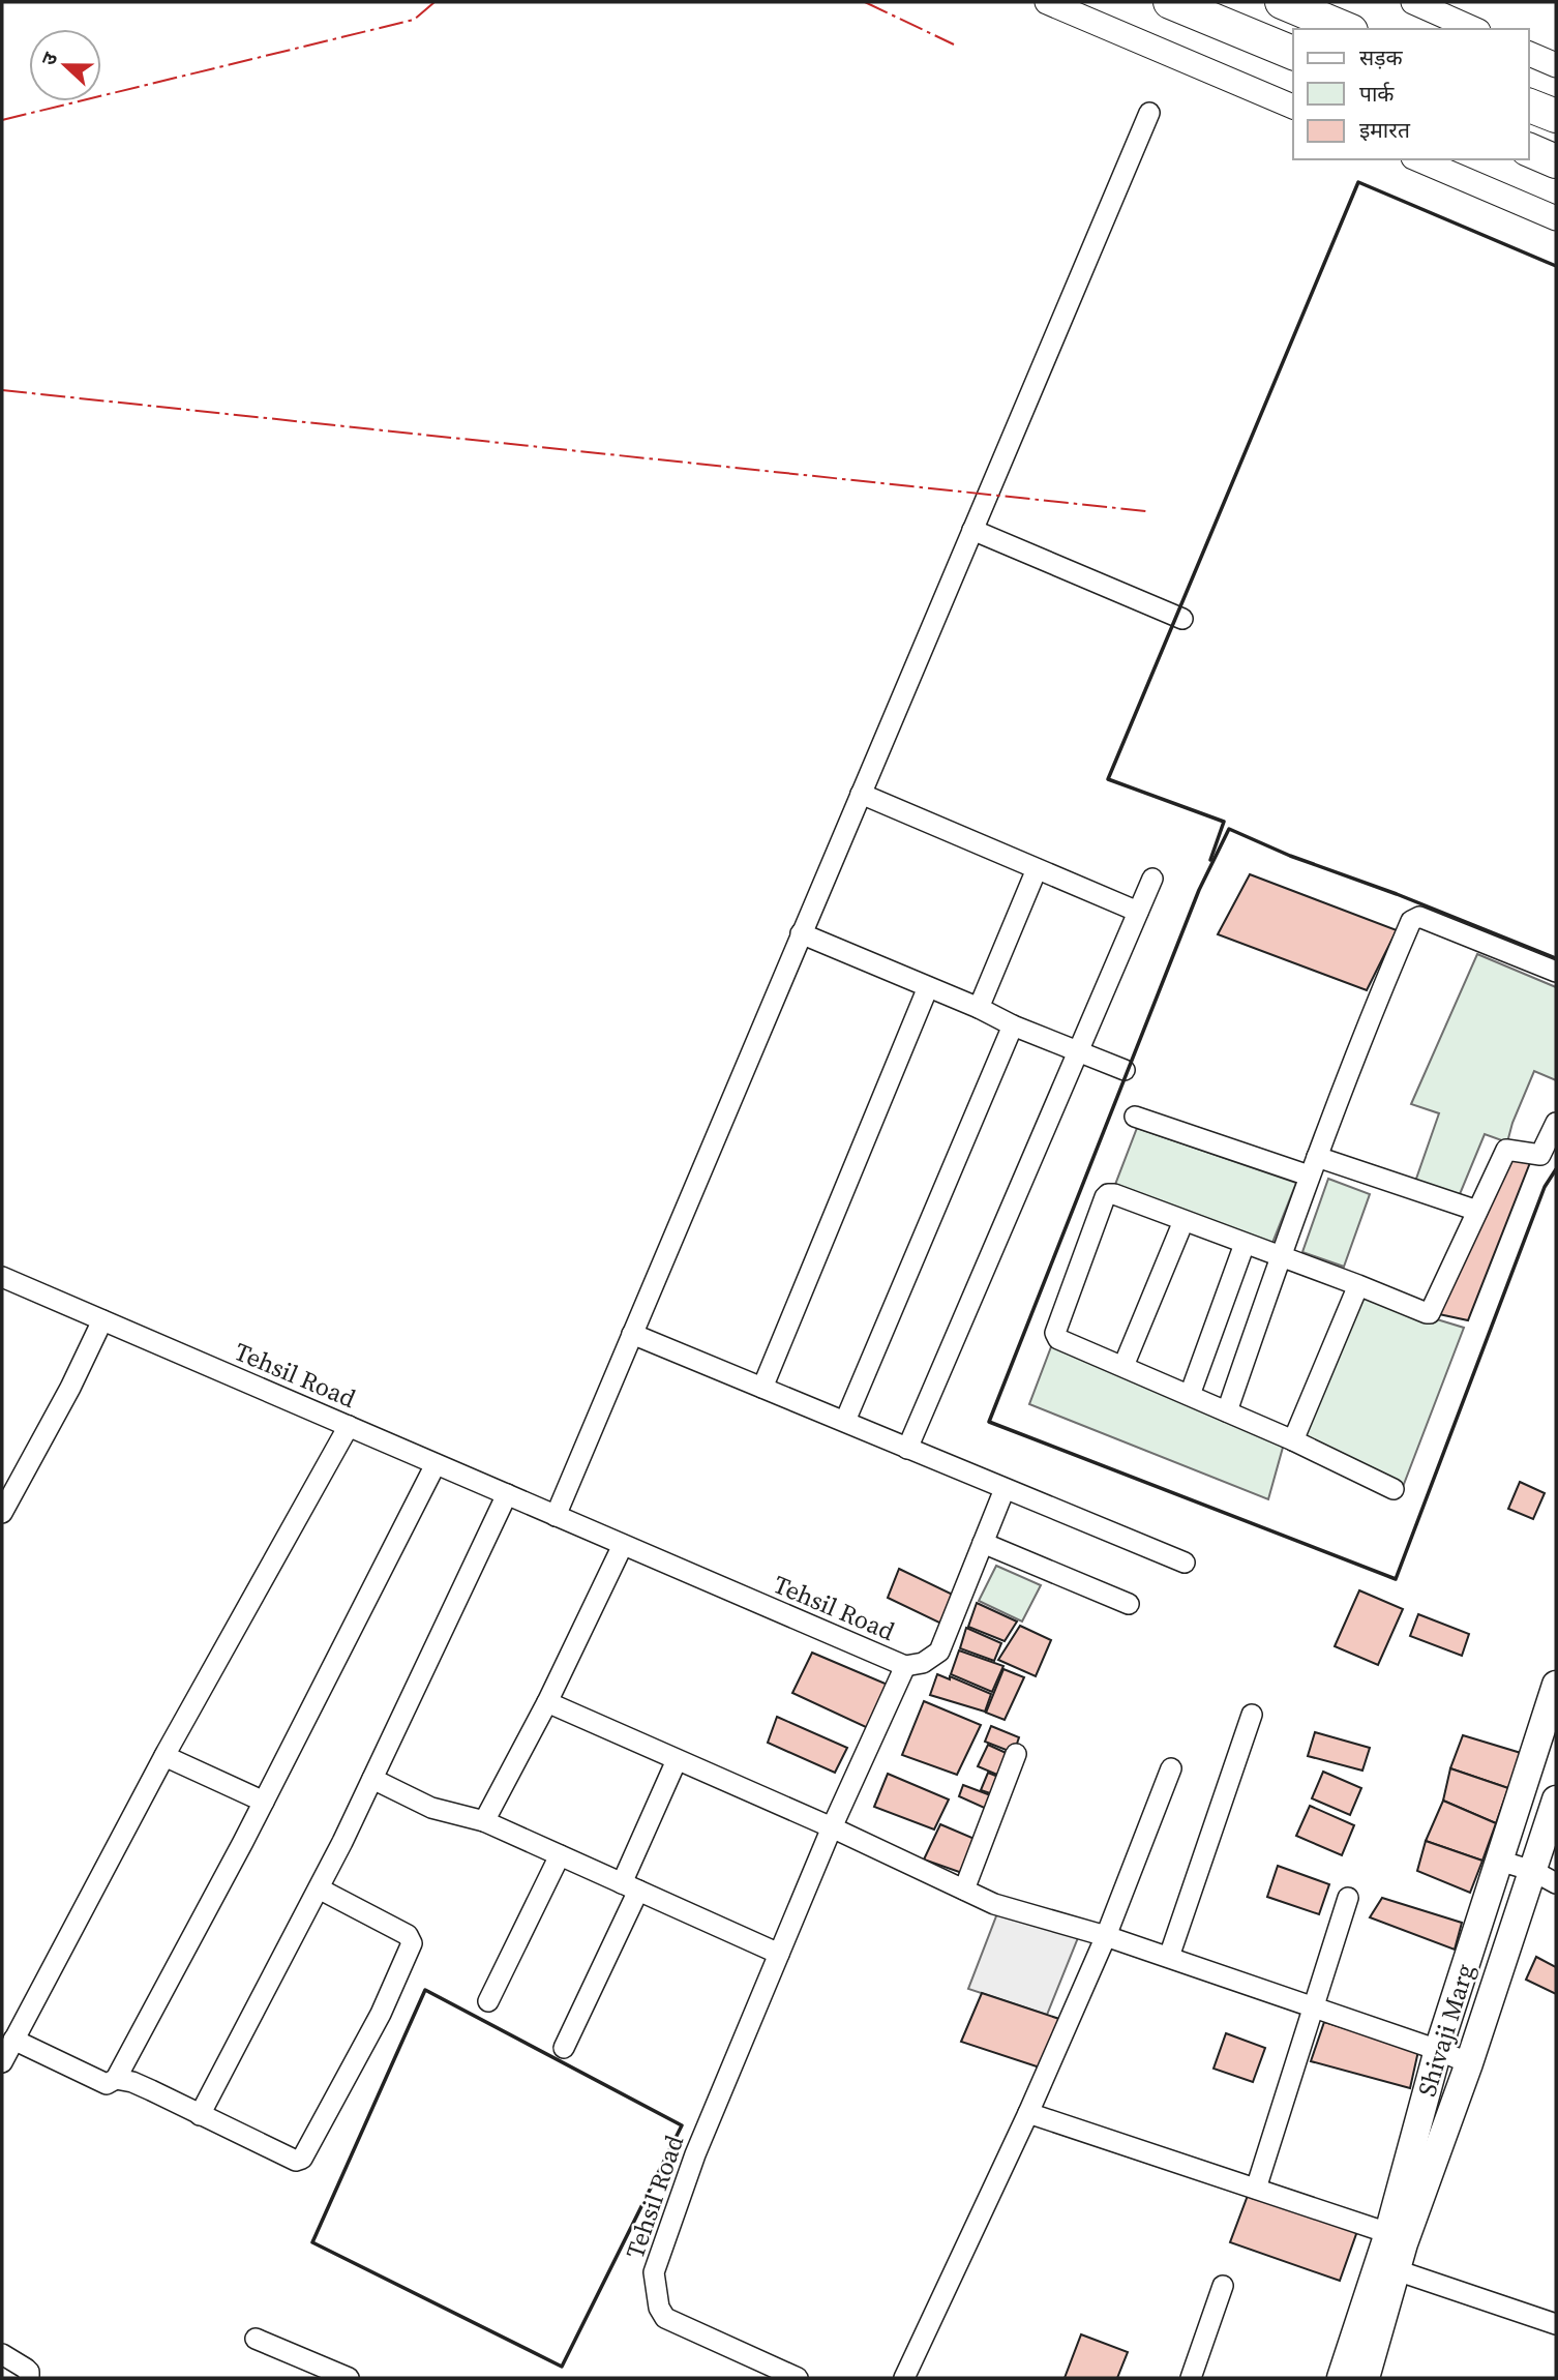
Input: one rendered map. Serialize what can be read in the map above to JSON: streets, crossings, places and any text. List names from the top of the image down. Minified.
{"streets":{"main road":["Shivaji Marg"],"street":["Tehsil Road"]},"legend":["सड़क","पार्क","इमारत"],"north":"left"}
